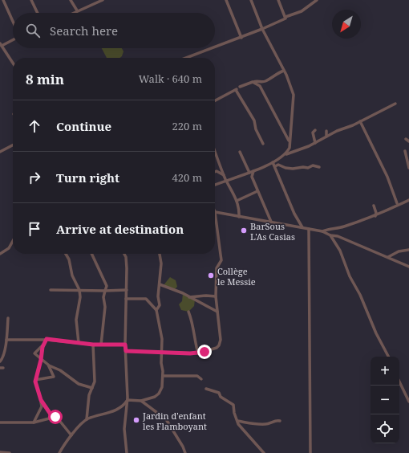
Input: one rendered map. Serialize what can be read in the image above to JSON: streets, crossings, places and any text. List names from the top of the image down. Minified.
{"places":["BarSous L'As Casias","Collège le Messie","Jardin d'enfant les Flamboyant"],"north":"bottom left","page":{"search":"Search here","heading":["8 min","Walk · 640 m"],"list":[["Continue","220 m"],["Turn right","420 m"],"Arrive at destination"],"map_buttons":["+","−"]}}
